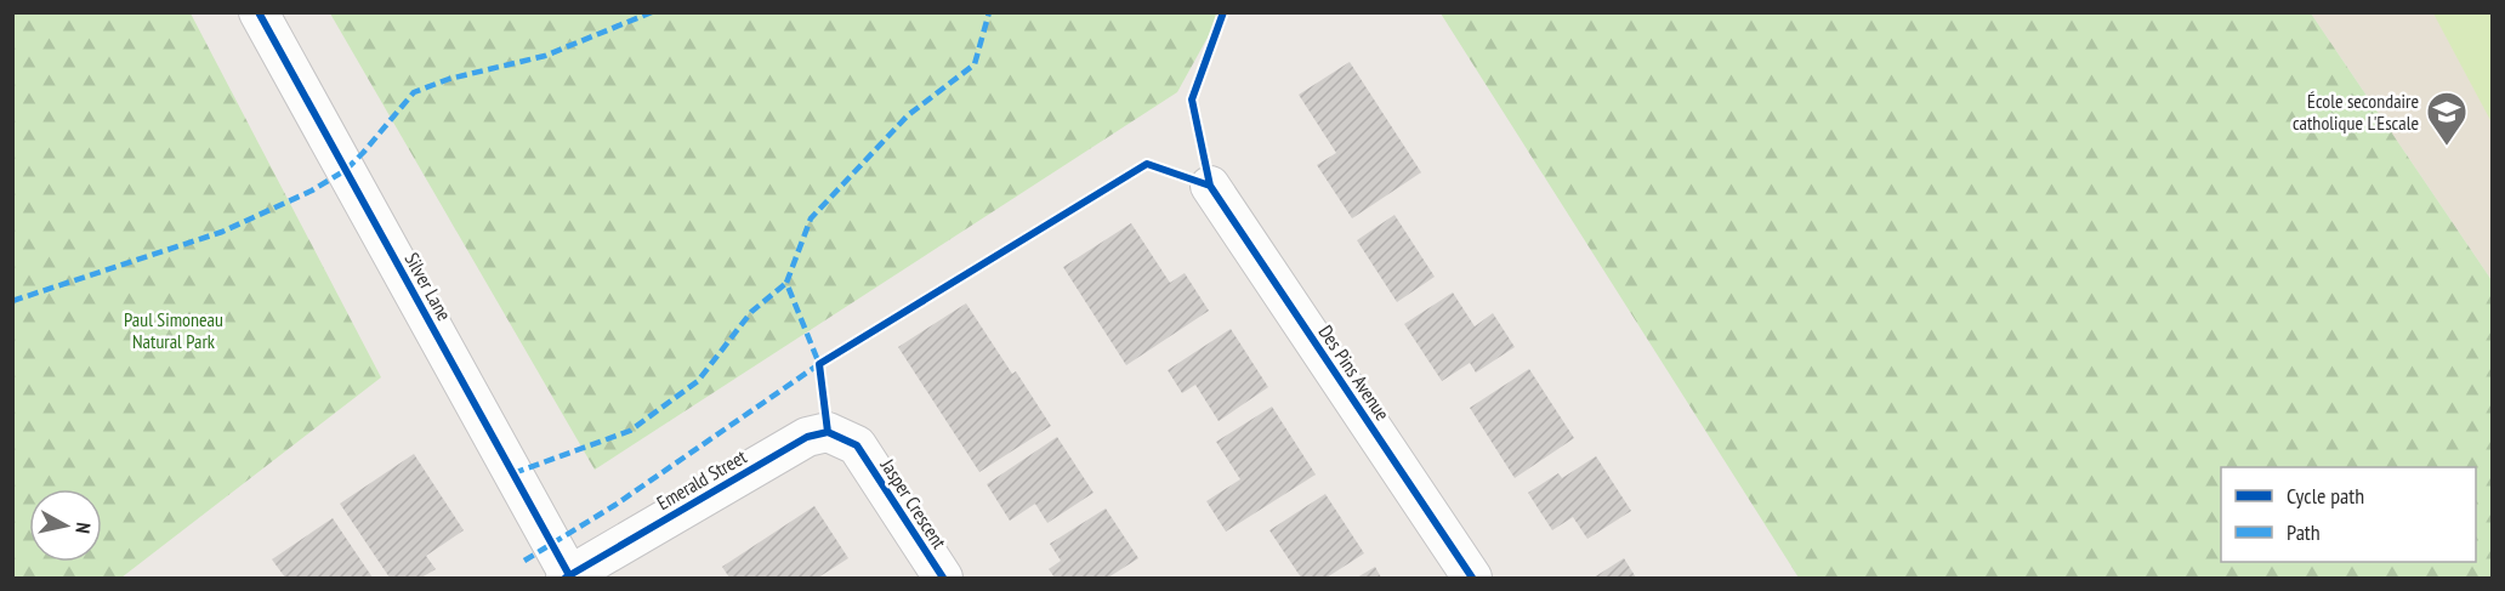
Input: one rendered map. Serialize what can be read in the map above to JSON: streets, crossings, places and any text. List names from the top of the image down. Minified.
{"streets":{"street":["Silver Lane","Des Pins Avenue","Emerald Street","Jasper Crescent"]},"crossings":[["Silver Lane","Emerald Street"],["Emerald Street","Jasper Crescent"]],"parks":["Paul Simoneau Natural Park"],"places":{"school or university":["École secondaire catholique L'Escale"]},"legend":["Cycle path","Path"],"north":"right"}
